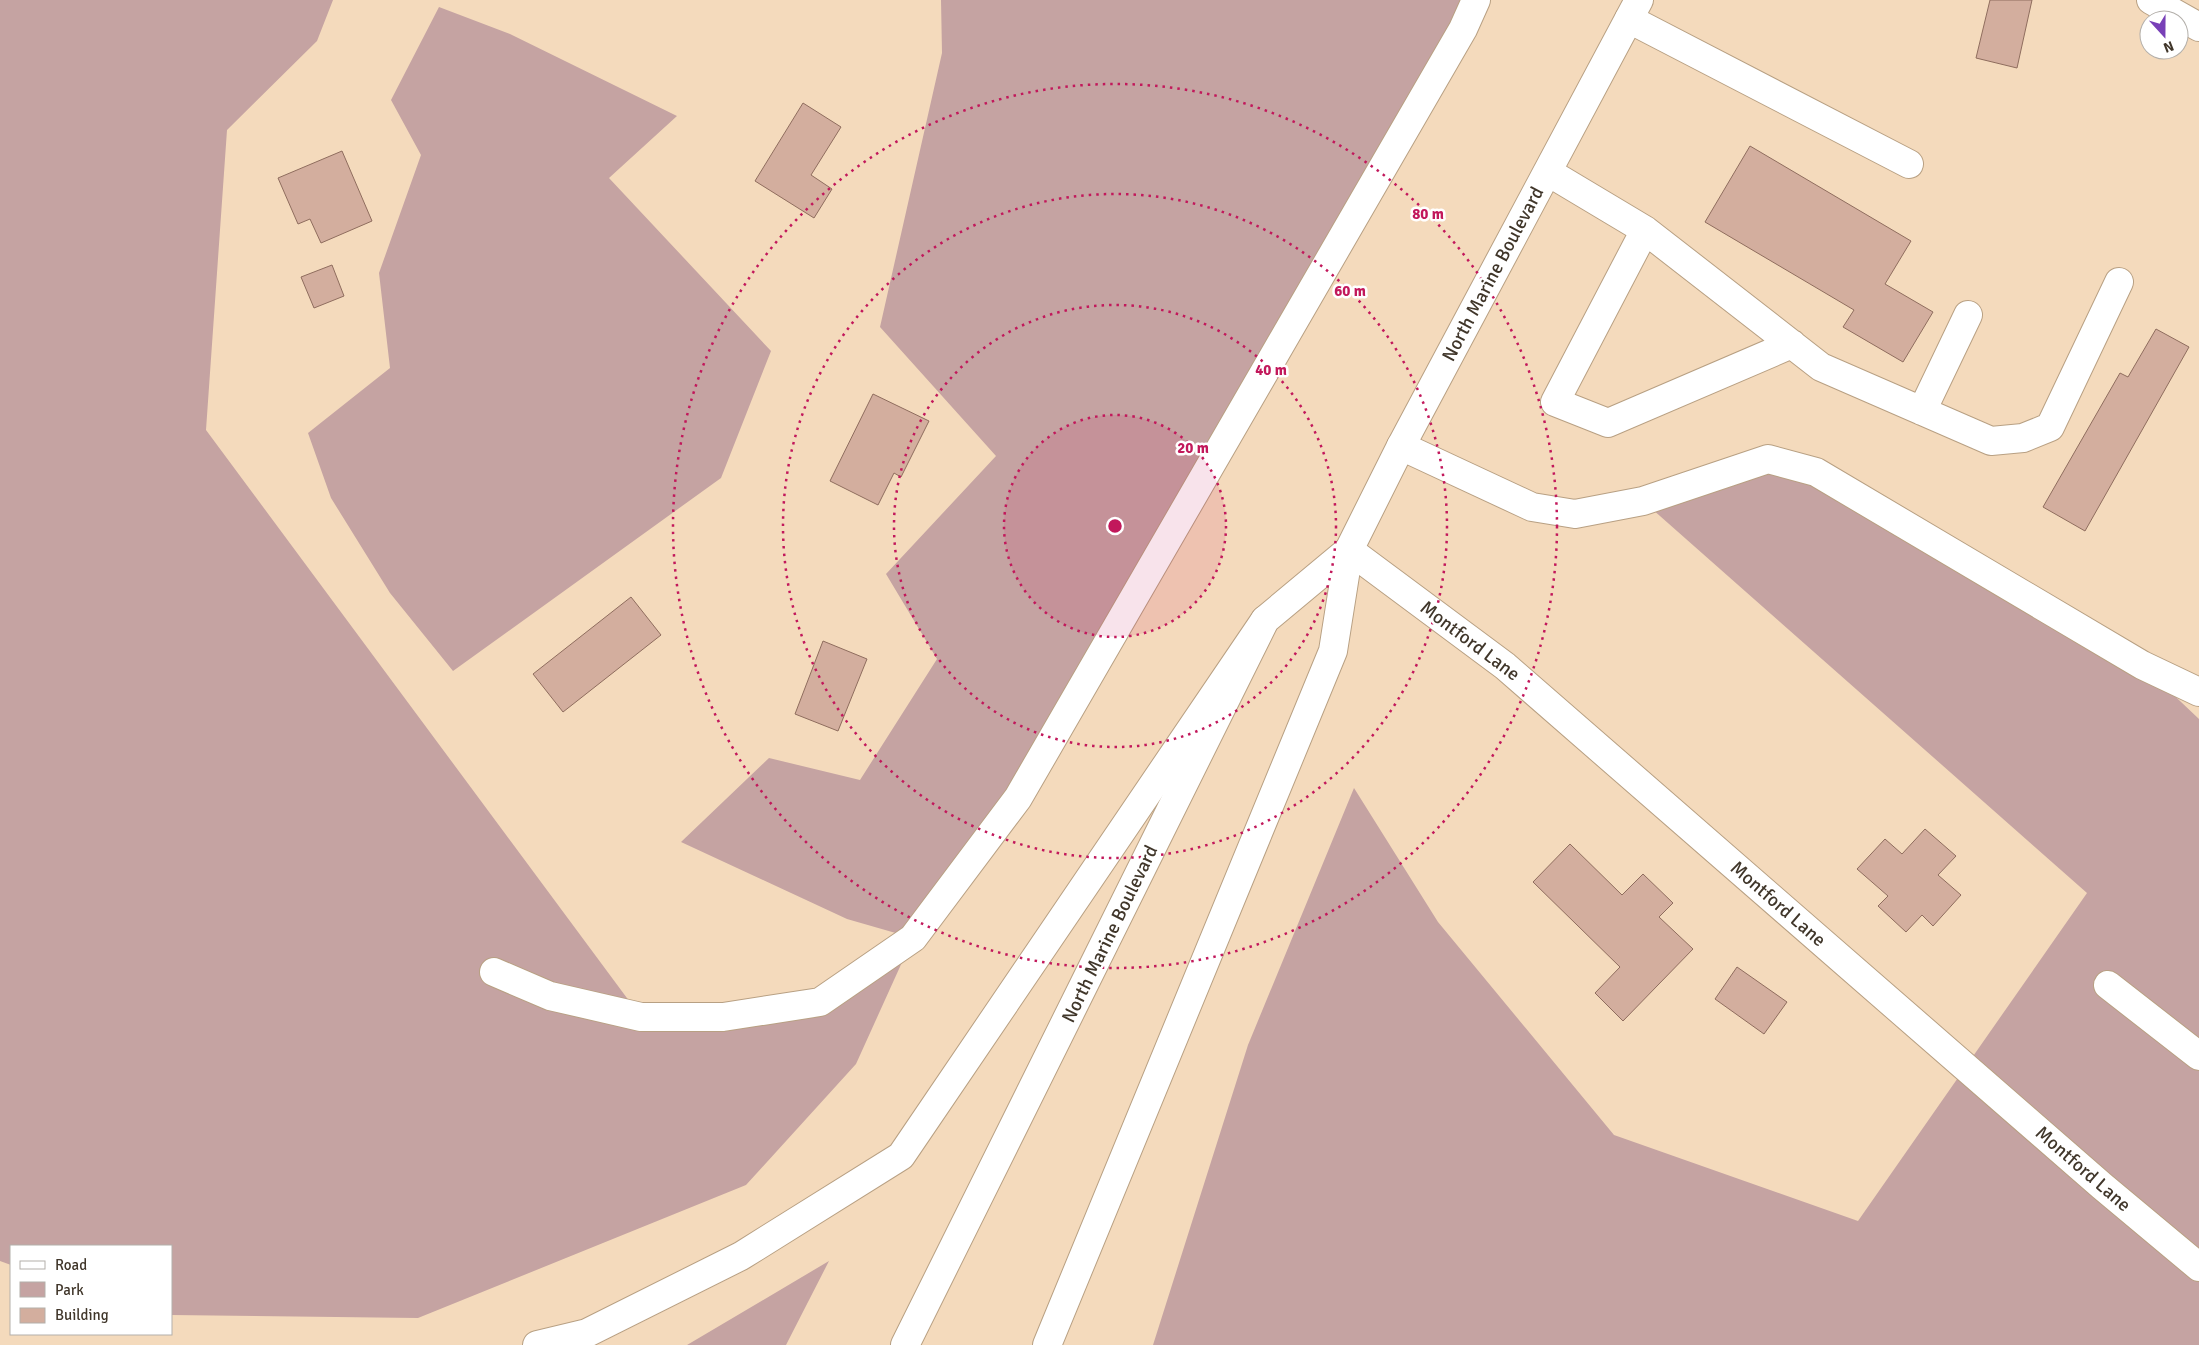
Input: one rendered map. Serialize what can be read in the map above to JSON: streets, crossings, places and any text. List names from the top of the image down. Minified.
{"streets":{"main road":["North Marine Boulevard","Montford Lane"]},"crossings":[["North Marine Boulevard","Montford Lane"]],"legend":["Road","Park","Building"],"north":"bottom","rings":["80 m","60 m","40 m","20 m"]}
